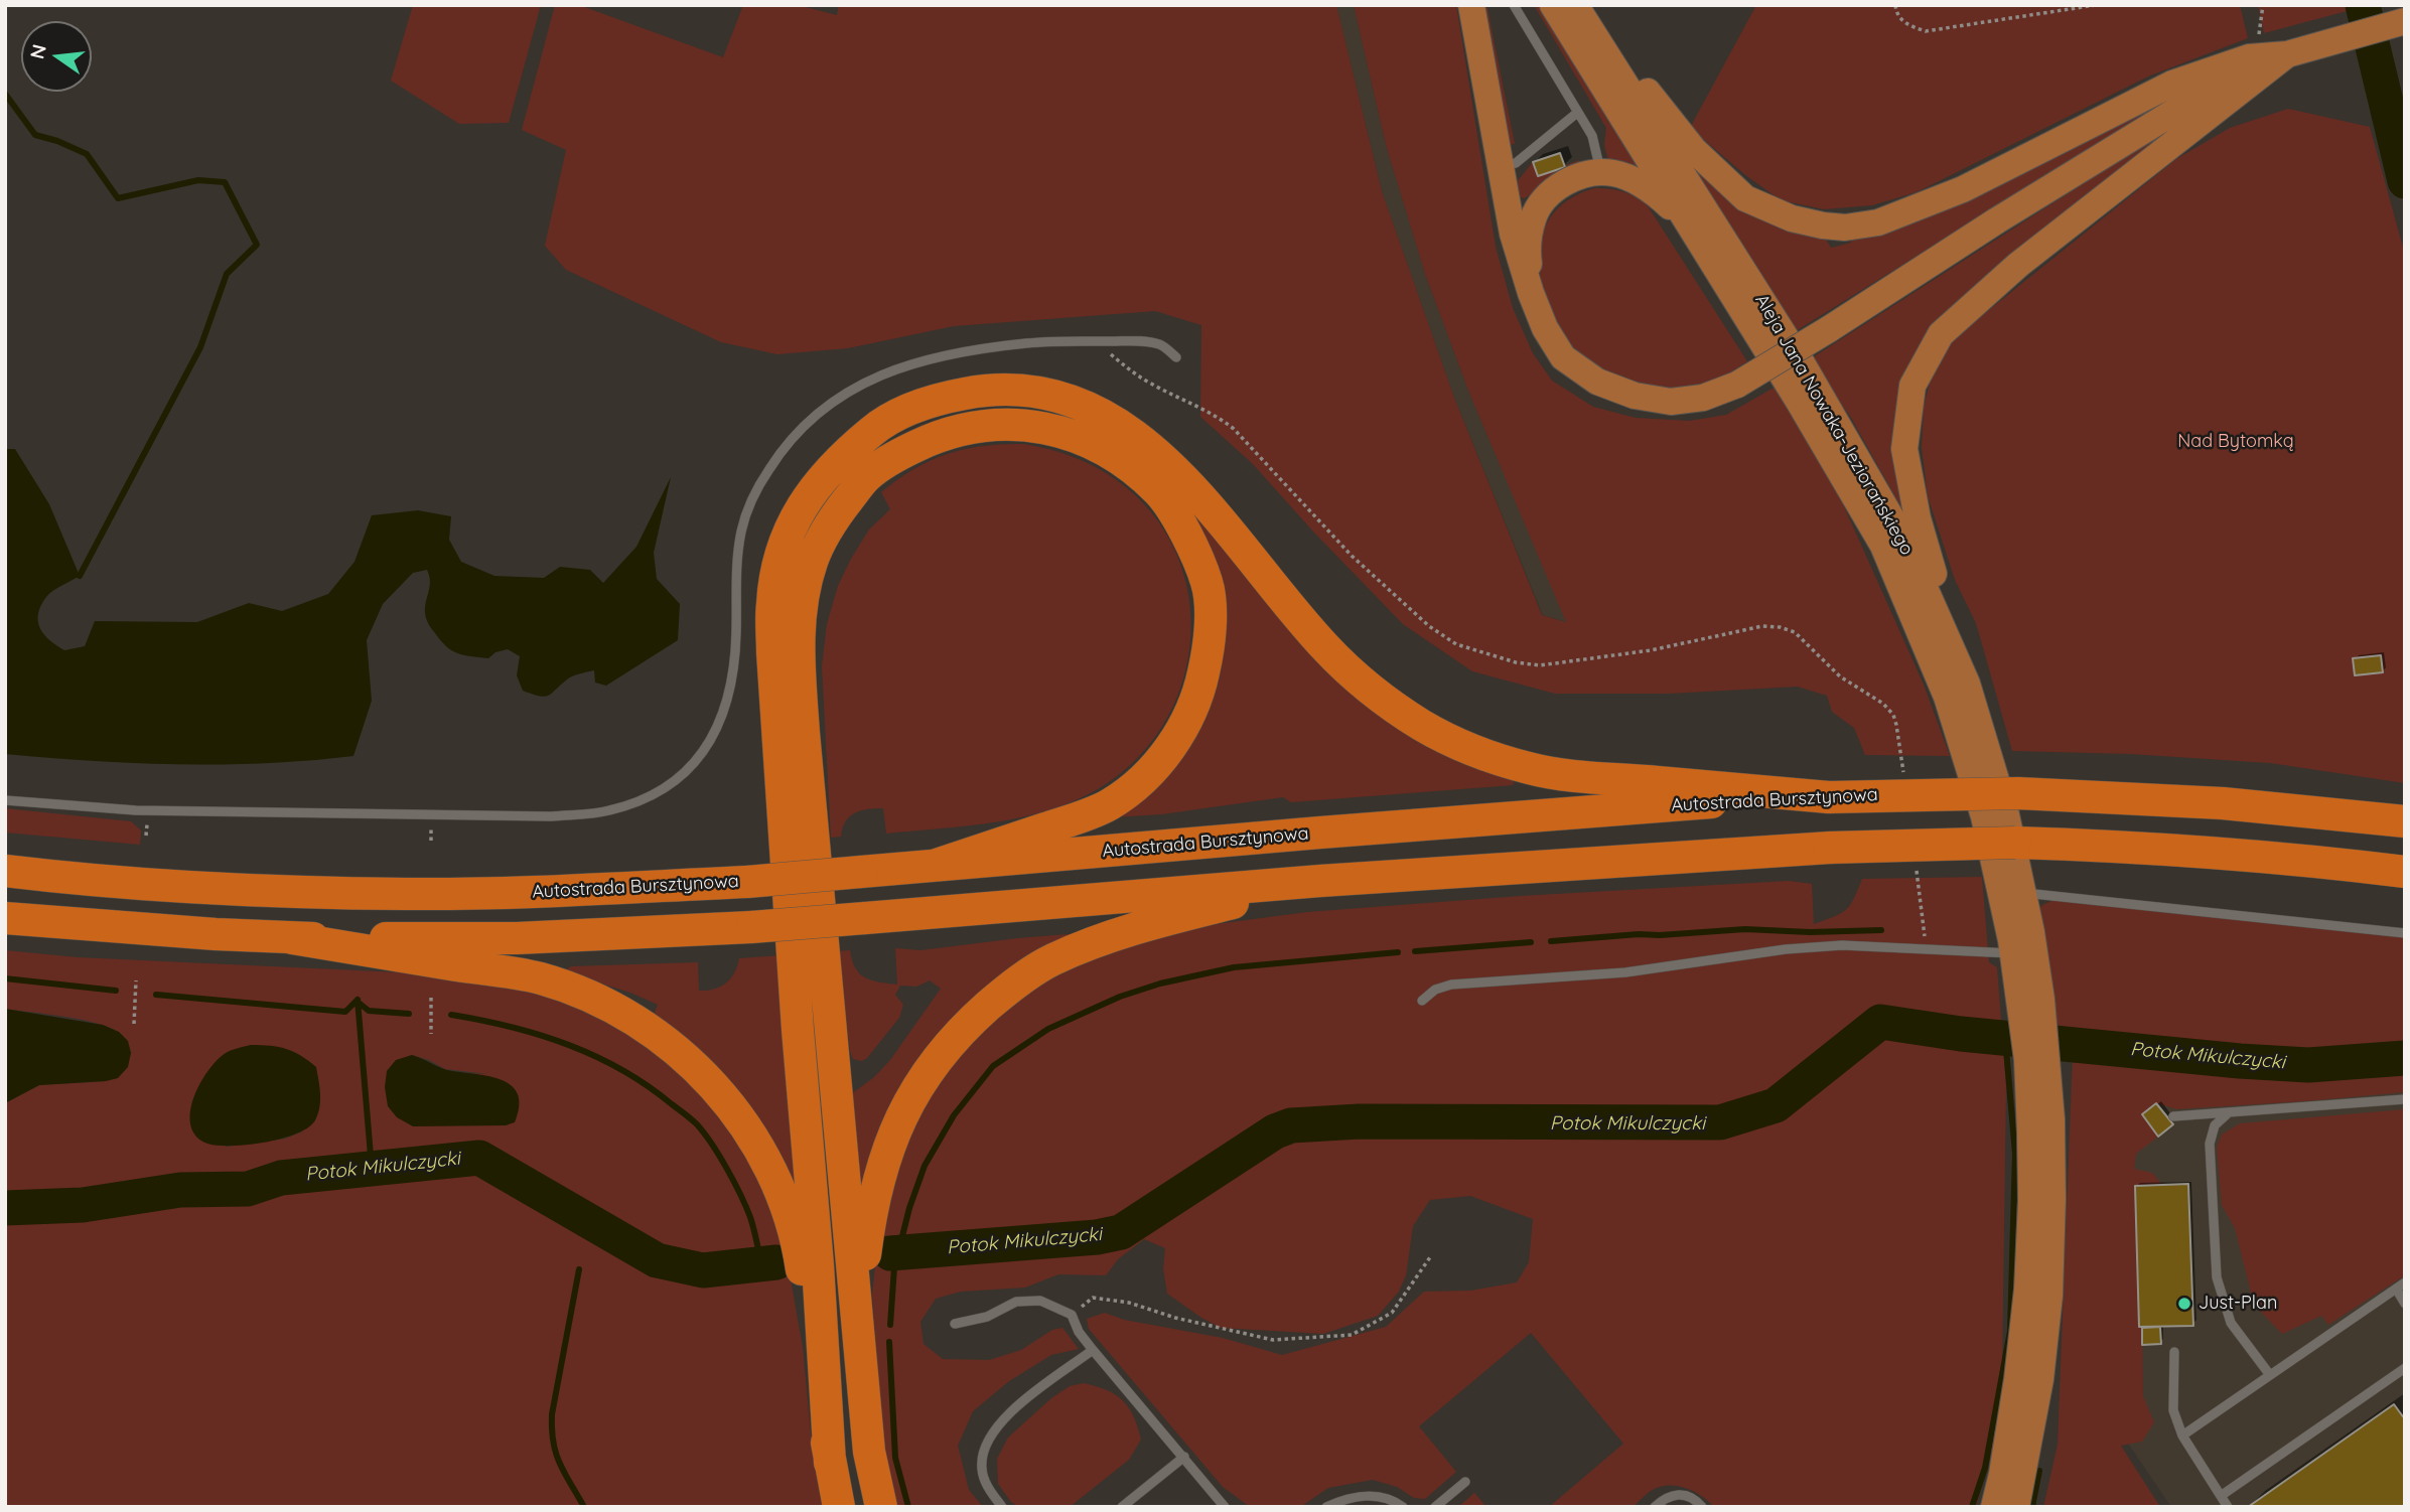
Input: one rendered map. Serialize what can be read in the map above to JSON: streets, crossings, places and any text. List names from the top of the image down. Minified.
{"streets":{"highway":["Autostrada Bursztynowa"],"main road":["Aleja Jana Nowaka-Jeziorańskiego"]},"water":["Potok Mikulczycki"],"parks":["Nad Bytomką"],"places":["Just-Plan"],"north":"left"}
